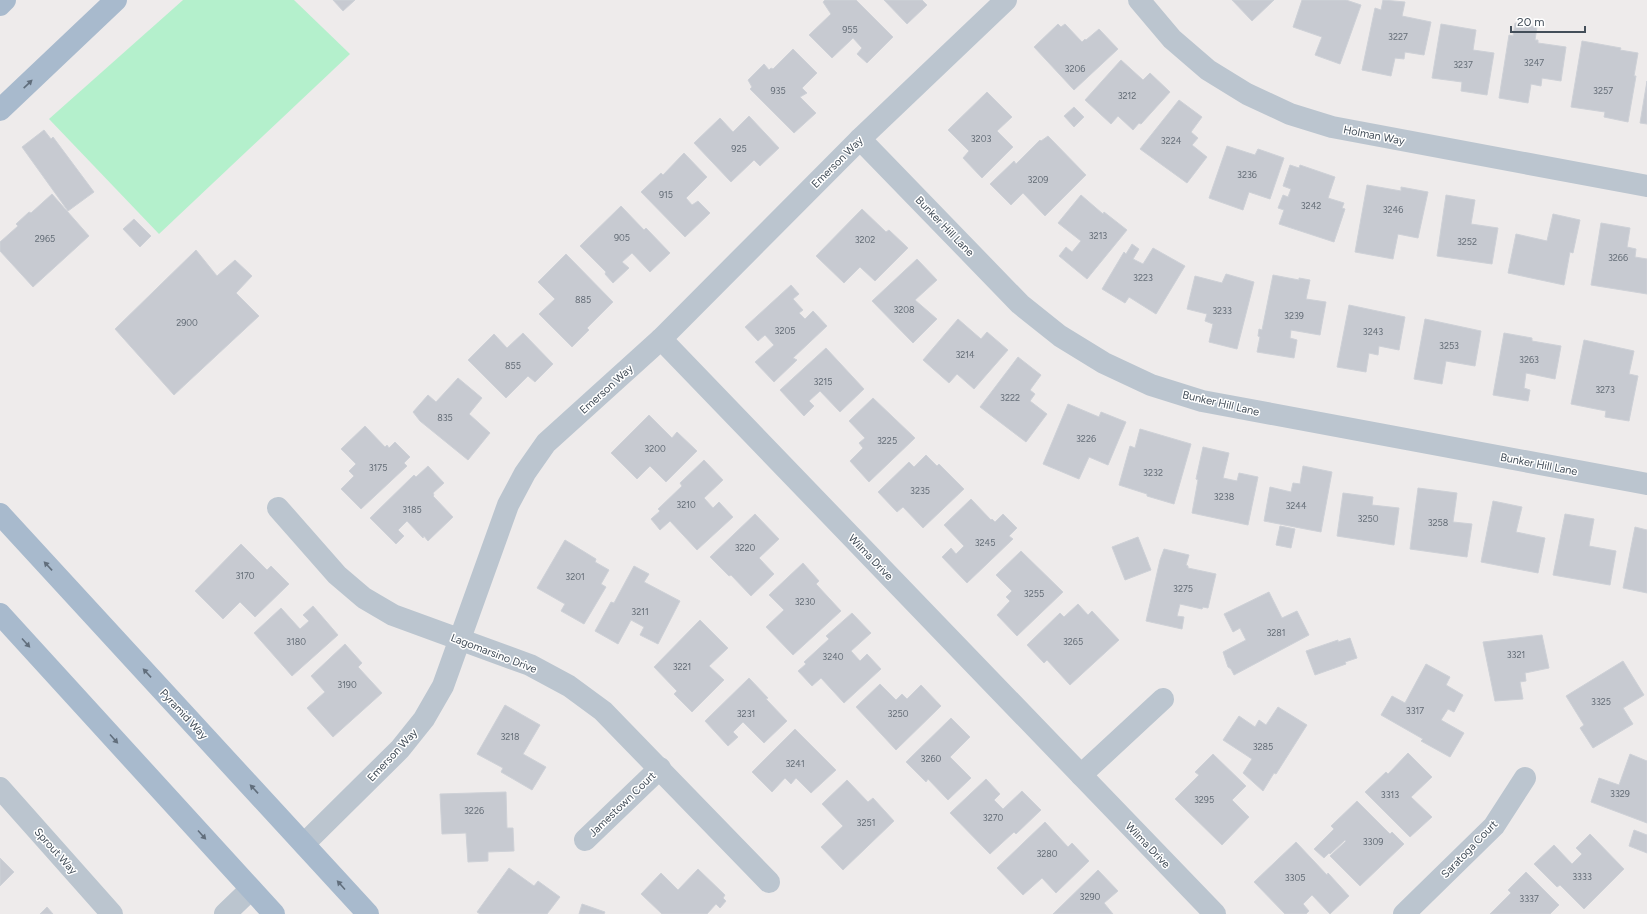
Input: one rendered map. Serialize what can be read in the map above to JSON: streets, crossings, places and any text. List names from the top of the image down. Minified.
{"streets":{"main road":["Pyramid Way"],"street":["Holman Way","Emerson Way","Bunker Hill Lane","Wilma Drive","Lagomarsino Drive","Jamestown Court","Saratoga Court","Sprout Way"]},"crossings":[["Emerson Way","Bunker Hill Lane"],["Emerson Way","Wilma Drive"],["Emerson Way","Lagomarsino Drive"],["Emerson Way","Pyramid Way"],["Lagomarsino Drive","Jamestown Court"]],"house_numbers":["955","3227","3247","3237","3206","935","3257","3212","3203","3224","925","3236","3209","915","3242","3246","3213","905","2965","3202","3252","3266","3223","885","3208","3233","3239","2900","3205","3243","3253","3214","3263","855","3215","3273","3222","835","3226","3225","3200","3175","3232","3235","3238","3210","3244","3185","3250","3258","3245","3220","3170","3201","3275","3255","3230","3211","3281","3180","3265","3321","3240","3221","3190","3325","3317","3231","3250","3218","3285","3260","3241","3329","3313","3295","3226","3270","3251","3309","3280","3333","3305","3290","3337"],"scale_bar":"20 m"}
